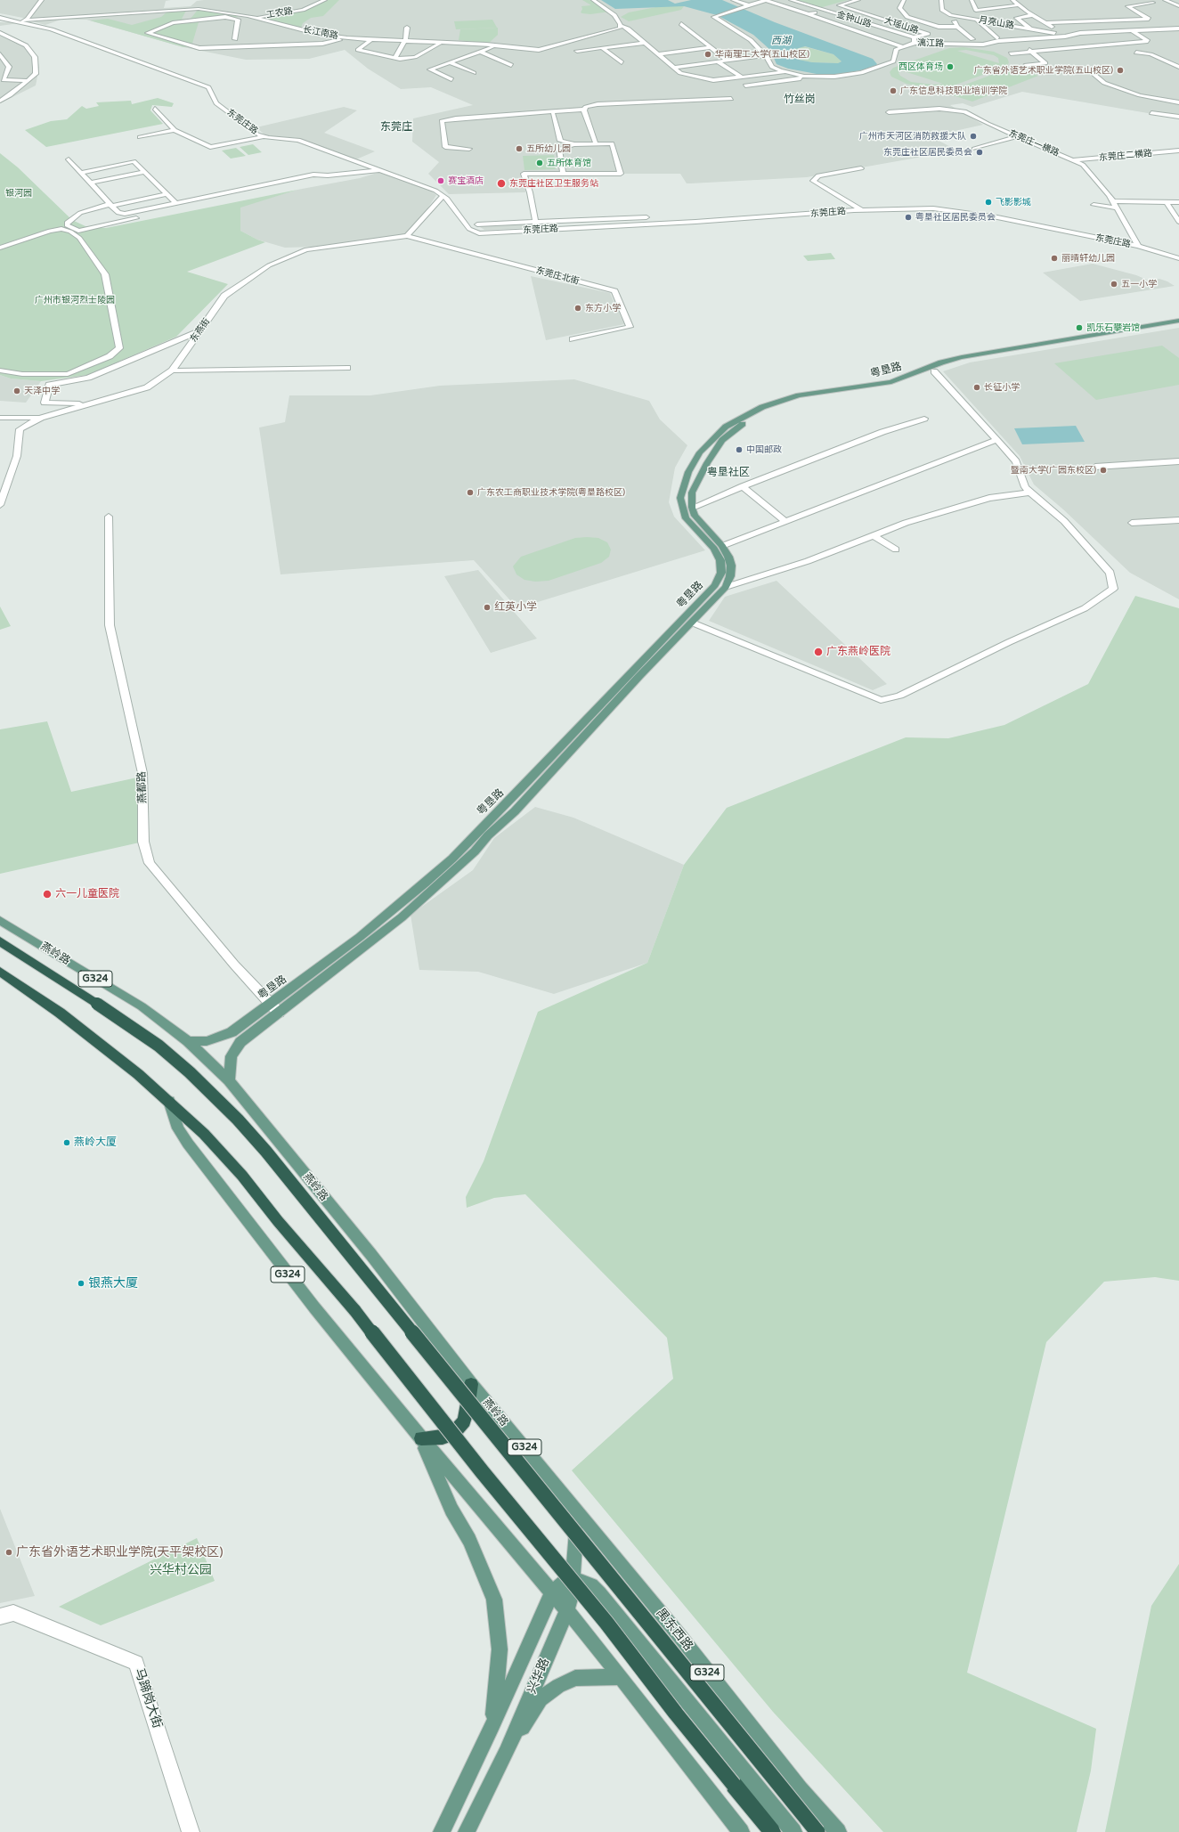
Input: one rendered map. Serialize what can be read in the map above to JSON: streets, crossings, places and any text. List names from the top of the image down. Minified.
{"streets":{"main road":["粤垦路","燕岭路","G324","禺东西路","兴华路"],"street":["工农路","金钟山路","月亮山路","大瑶山路","长江南路","漓江路","东莞庄路","东莞庄一横路","东莞庄二横路","东莞庄北街","东燕街","燕都路","马蹄岗大街"]},"crossings":[["工农路","长江南路"],["金钟山路","大瑶山路"],["金钟山路","漓江路"],["大瑶山路","漓江路"],["长江南路","东莞庄路"],["东莞庄路","东莞庄一横路"],["东莞庄一横路","东莞庄二横路"],["东莞庄北街","东燕街"],["粤垦路","燕都路"],["粤垦路","燕岭路"],["燕岭路","禺东西路"],["燕岭路","兴华路"],["G324","兴华路"],["禺东西路","兴华路"]],"districts":["竹丝岗","东莞庄","粤垦社区"],"water":["西湖"],"parks":["银河园","广州市银河烈士陵园","兴华村公园"],"places":["华南理工大学(五山校区)","西区体育场","广东省外语艺术职业学院(五山校区)","广东信息科技职业培训学院","广州市天河区消防救援大队","五所幼儿园","东莞庄社区居民委员会","五所体育馆","赛宝酒店","东莞庄社区卫生服务站","飞影影城","粤垦社区居民委员会","丽晴轩幼儿园","五一小学","东方小学","凯乐石攀岩馆","长征小学","天泽中学","中国邮政","暨南大学(广园东校区)","广东农工商职业技术学院(粤垦路校区)","红英小学","广东燕岭医院","六一儿童医院","燕岭大厦","银燕大厦","广东省外语艺术职业学院(天平架校区)"]}
